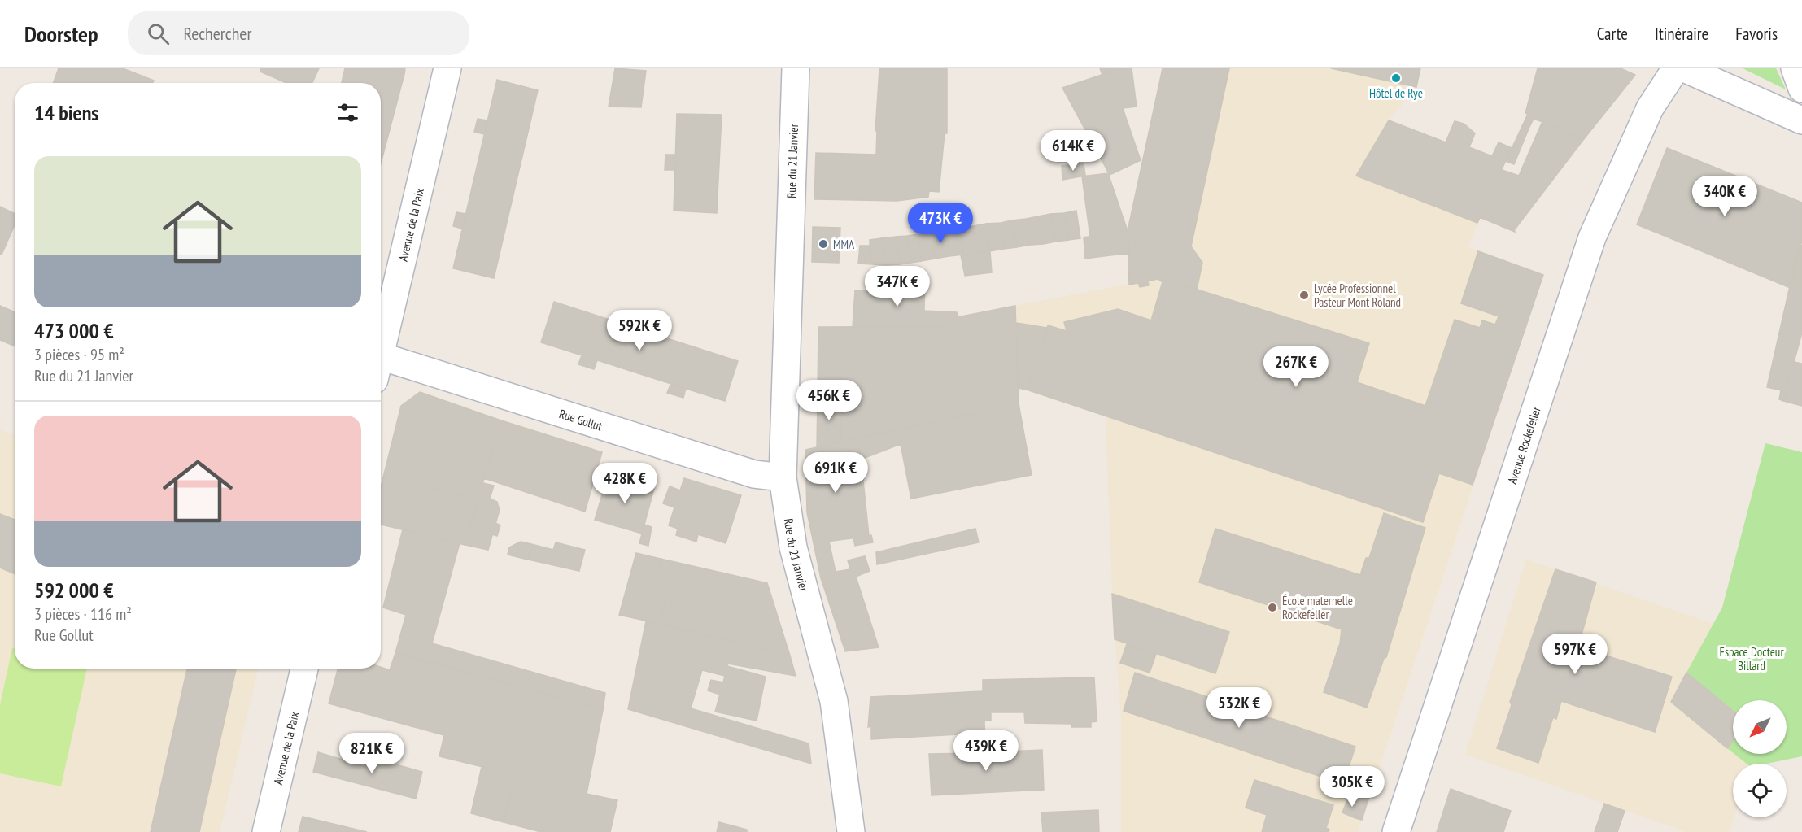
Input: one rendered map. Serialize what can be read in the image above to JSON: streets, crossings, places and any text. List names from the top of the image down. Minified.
{"streets":{"street":["Rue du 21 Janvier","Avenue de la Paix","Rue Gollut","Avenue Rockefeller"]},"crossings":[["Rue du 21 Janvier","Rue Gollut"]],"parks":["Espace Docteur Billard"],"places":["Hôtel de Rye","MMA","Lycée Professionnel Pasteur Mont Roland","École maternelle Rockefeller"],"north":"bottom left","page":{"header":"Doorstep","search":"Rechercher","nav":["Carte","Itinéraire","Favoris"],"heading":"14 biens","price":["614K €","340K €","473K €","347K €","592K €","267K €","456K €","691K €","428K €","597K €","532K €","439K €","821K €","305K €"],"list":[{"name":"473 000 €","note":"3 pièces · 95 m² · Rue du 21 Janvier"},{"name":"592 000 €","note":"3 pièces · 116 m² · Rue Gollut"}]}}
